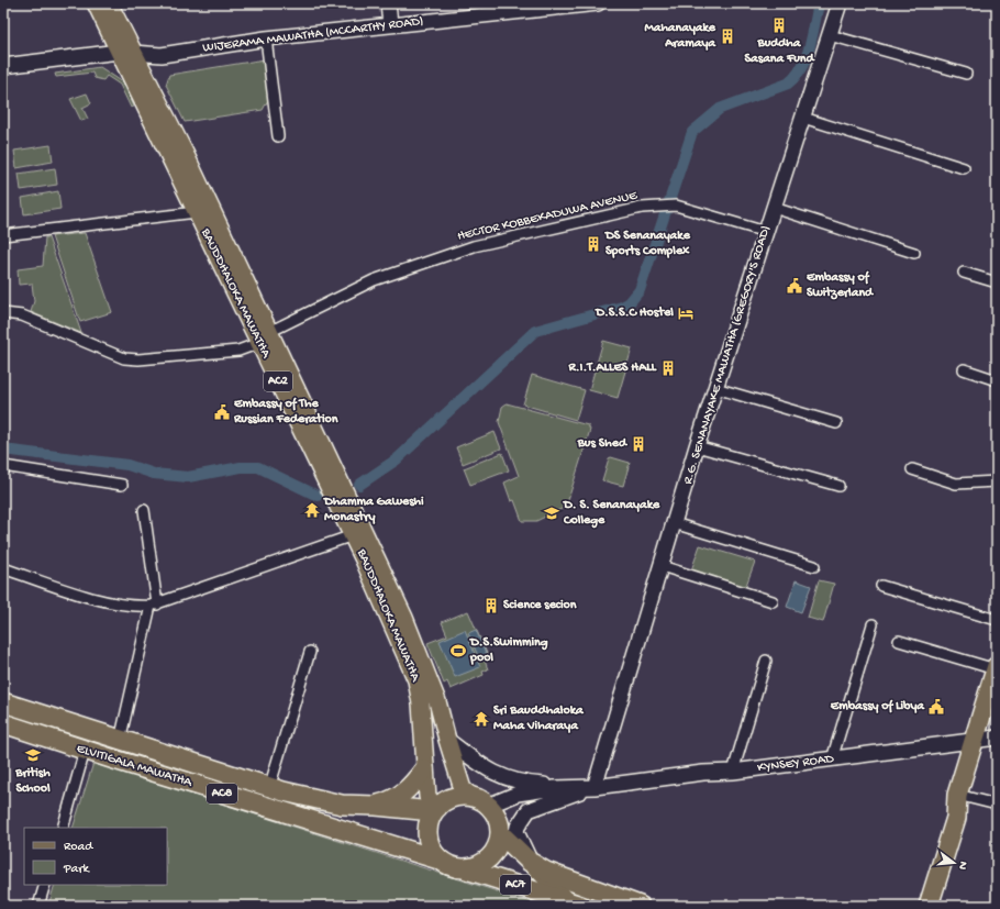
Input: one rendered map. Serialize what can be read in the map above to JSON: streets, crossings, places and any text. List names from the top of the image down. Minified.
{"streets":{"highway":["ELVITIGALA MAWATHA","AC8","AC7"],"main road":["BAUDDHALOKA MAWATHA","AC2"],"street":["WIJERAMA MAWATHA (MCCARTHY ROAD)","HECTOR KOBBEKADUWA AVENUE","R.G. SENANAYAKE MAWATHA (GREGORY'S ROAD)","KYNSEY ROAD"]},"crossings":[["WIJERAMA MAWATHA (MCCARTHY ROAD)","BAUDDHALOKA MAWATHA"],["HECTOR KOBBEKADUWA AVENUE","BAUDDHALOKA MAWATHA"],["HECTOR KOBBEKADUWA AVENUE","R.G. SENANAYAKE MAWATHA (GREGORY'S ROAD)"],["BAUDDHALOKA MAWATHA","KYNSEY ROAD"],["BAUDDHALOKA MAWATHA","ELVITIGALA MAWATHA"],["BAUDDHALOKA MAWATHA","AC7"],["R.G. SENANAYAKE MAWATHA (GREGORY'S ROAD)","KYNSEY ROAD"],["KYNSEY ROAD","ELVITIGALA MAWATHA"],["KYNSEY ROAD","AC7"],["ELVITIGALA MAWATHA","AC7"]],"places":{"building":["Buddha Sasana Fund","Mahanayake Aramaya","DS Senanayake Sports Complex","R.I.T.ALLES HALL","Bus Shed","Science secion"],"public building":["Embassy of Switzerland","Embassy of The Russian Federation","Embassy of Libya"],"hotel":["D.S.S.C Hostel"],"temple":["Dhamma Gaweshi Monastry","Sri Bauddhaloka Maha Viharaya"],"school or university":["D. S. Senanayake College","British School"],"sports":["D.S.Swimming pool"]},"legend":["Road","Park"],"north":"right"}
